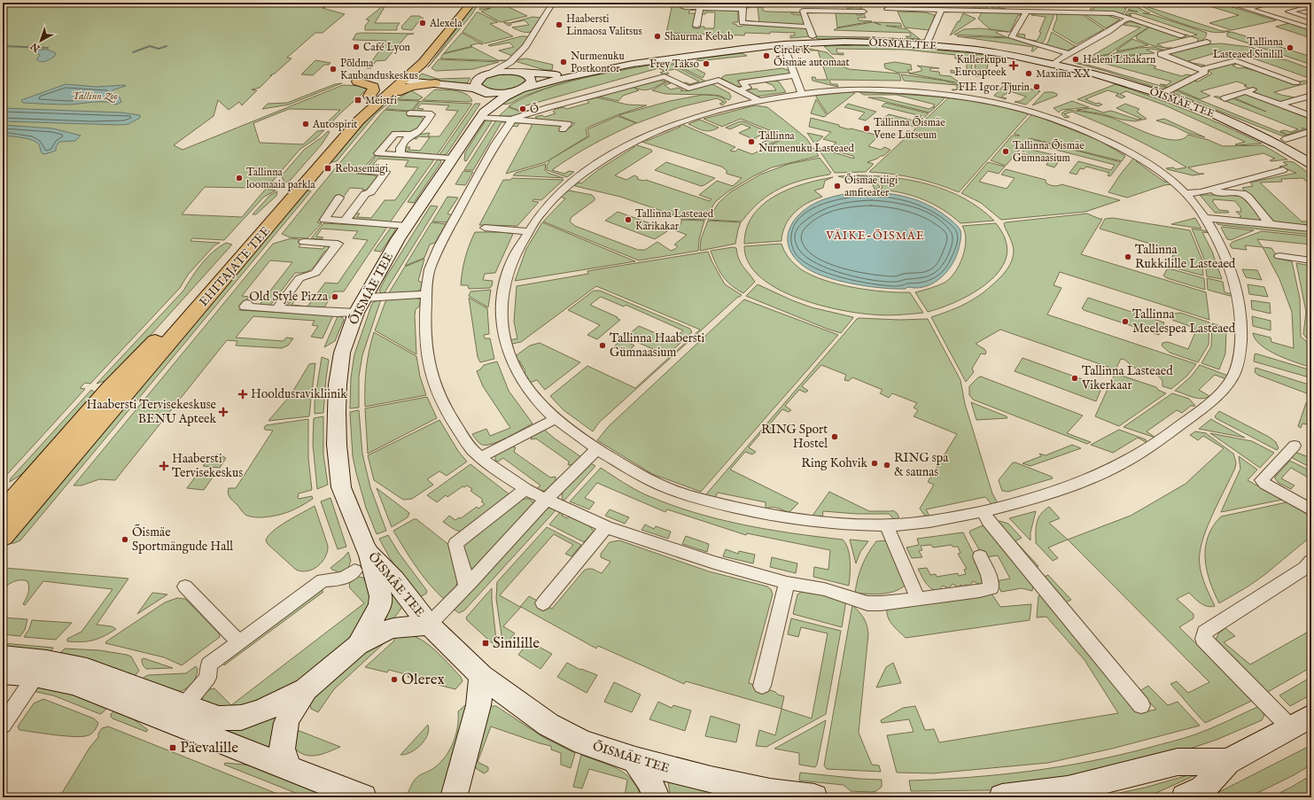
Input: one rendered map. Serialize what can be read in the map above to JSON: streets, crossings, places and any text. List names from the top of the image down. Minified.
{"streets":{"main road":["ÕISMÄE TEE","EHITAJATE TEE"]},"districts":["VÄIKE-ÕISMÄE"],"parks":["Tallinn Zoo"],"places":{"other":["Alexela","Haabersti Linnaosa Valitsus","Shaurma Kebab","Café Lyon","Tallinna Lasteaed Sinilill","Circle K Õismäe automaat","Heleni Lihakarn","Nurmenuku Postkontor","Frey Takso","Põldma Kaubanduskeskus","Maxima XX","FIE Igor Tjurin","Õ","Autospirit","Tallinna Õismäe Vene Lütseum","Tallinna Nurmenuku Lasteaed","Tallinna Õismäe Gümnaasium","Tallinna loomaaia parkla","Õismäe tiigi amfiteater","Tallinna Lasteaed Karikakar","Tallinna Rukkilille Lasteaed","Old Style Pizza","Tallinna Meelespea Lasteaed","Tallinna Haabersti Gümnaasium","Tallinna Lasteaed Vikerkaar","RING Sport Hostel","Ring Kohvik","RING spa & saunas","Õismäe Sportmängude Hall","Olerex"],"health":["Kullerkupu Euroapteek","Hooldusravikliinik","Haabersti Tervisekeskuse BENU Apteek","Haabersti Tervisekeskus"],"transit":["Meistri","Rebasemägi","Sinilille","Päevalille"]},"north":"bottom left"}
